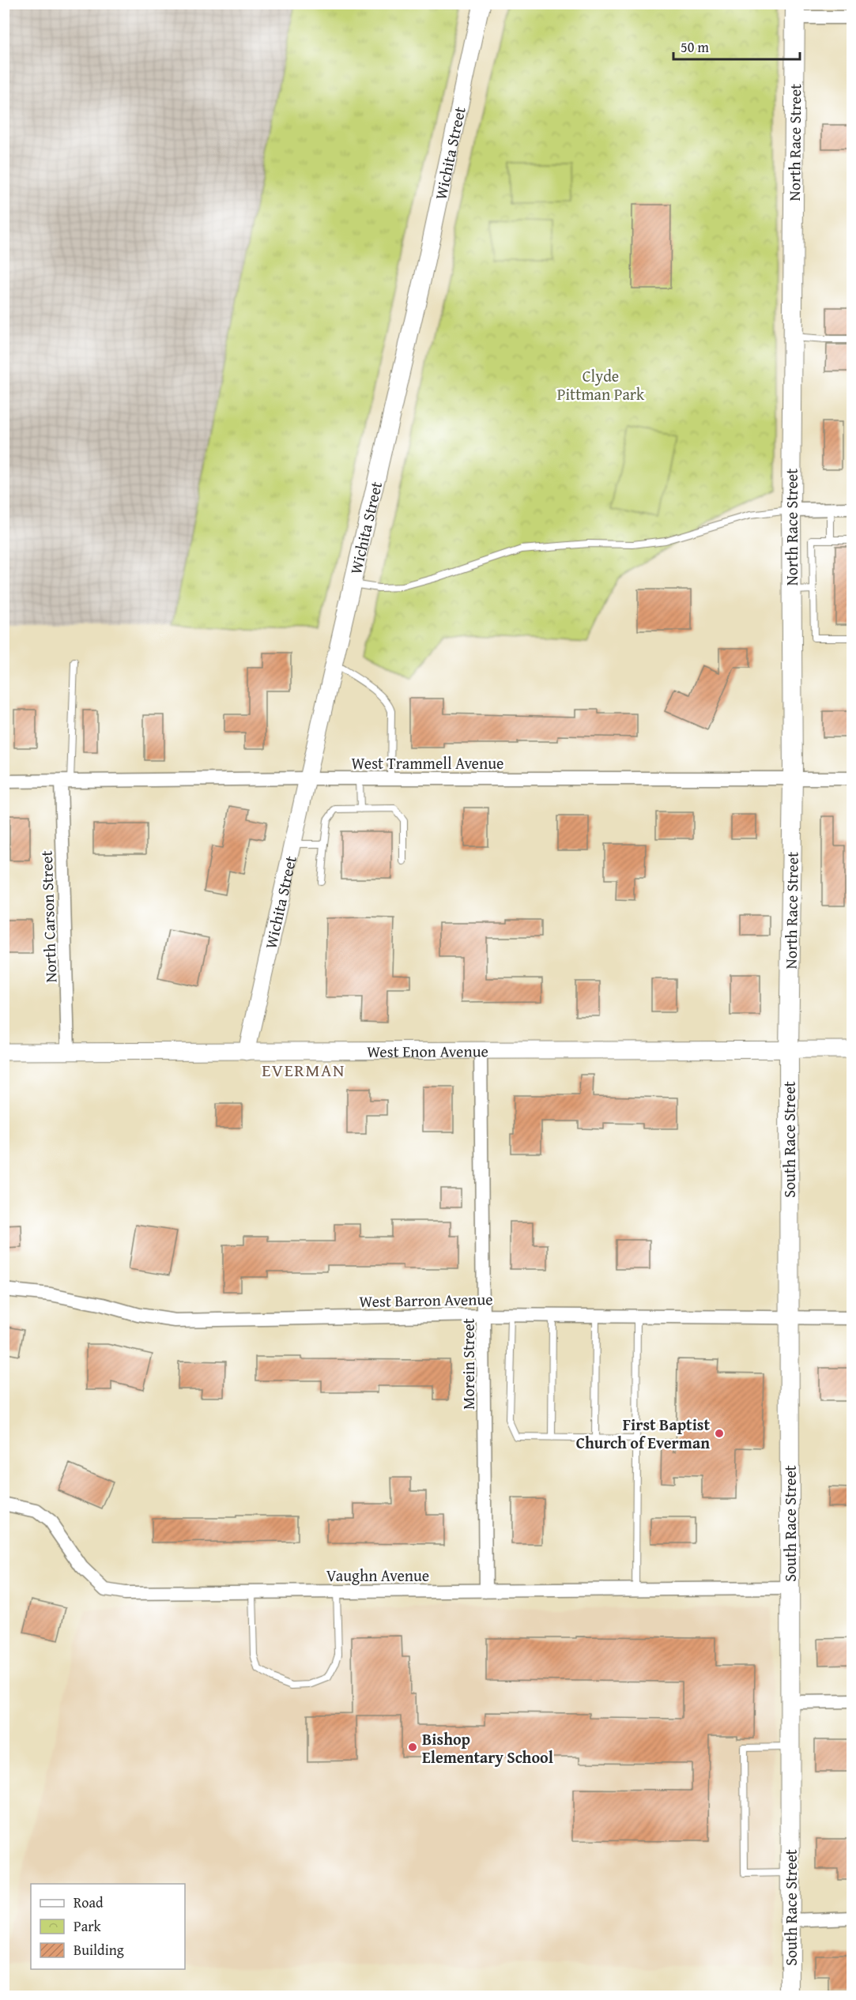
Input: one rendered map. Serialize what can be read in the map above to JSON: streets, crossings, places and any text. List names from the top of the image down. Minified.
{"streets":{"main road":["North Race Street","South Race Street"],"street":["Wichita Street","West Trammell Avenue","North Carson Street","West Enon Avenue","West Barron Avenue","Morein Street","Vaughn Avenue"]},"crossings":[["North Race Street","West Trammell Avenue"],["North Race Street","West Enon Avenue"],["North Race Street","South Race Street"],["Wichita Street","West Trammell Avenue"],["Wichita Street","West Enon Avenue"],["West Trammell Avenue","North Carson Street"],["North Carson Street","West Enon Avenue"],["West Enon Avenue","South Race Street"],["West Enon Avenue","Morein Street"],["South Race Street","West Barron Avenue"],["South Race Street","Vaughn Avenue"],["West Barron Avenue","Morein Street"],["Morein Street","Vaughn Avenue"]],"districts":["EVERMAN"],"parks":["Clyde Pittman Park"],"places":["First Baptist Church of Everman","Bishop Elementary School"],"legend":["Road","Park","Building"],"scale_bar":"50 m"}
